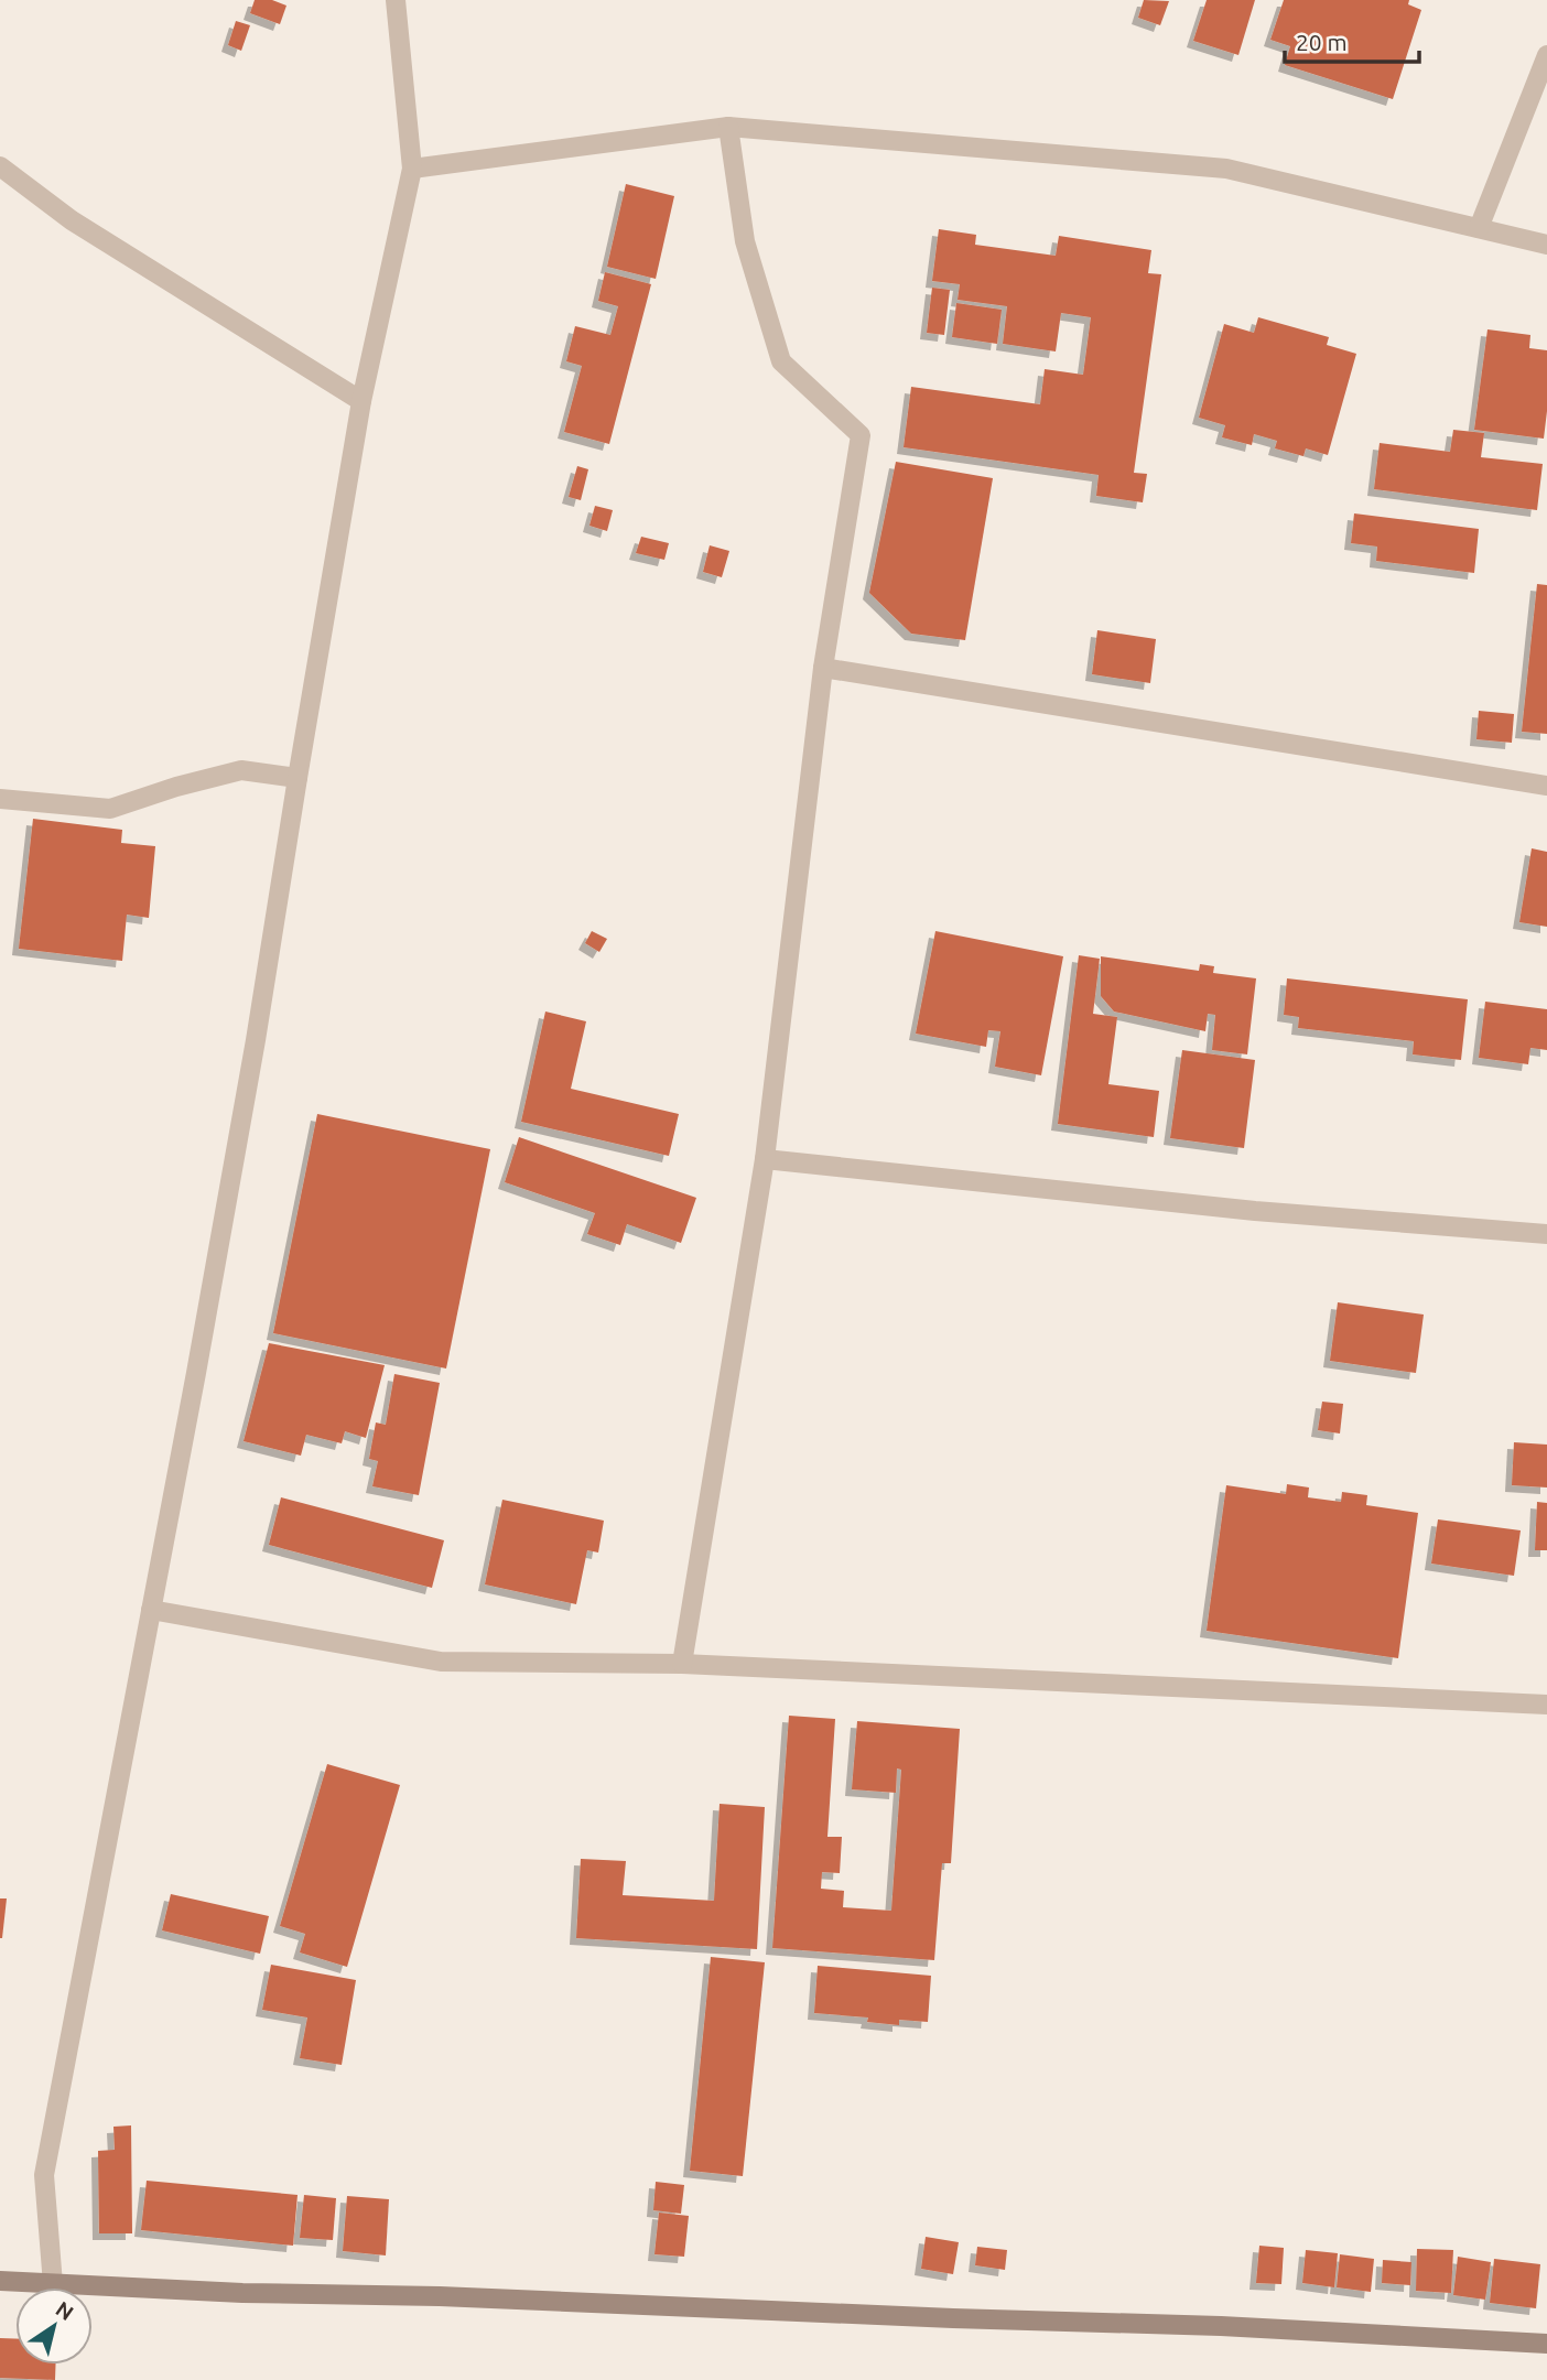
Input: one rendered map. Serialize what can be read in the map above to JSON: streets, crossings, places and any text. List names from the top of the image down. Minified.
{"scale_bar":"20 m","north":"top right"}
